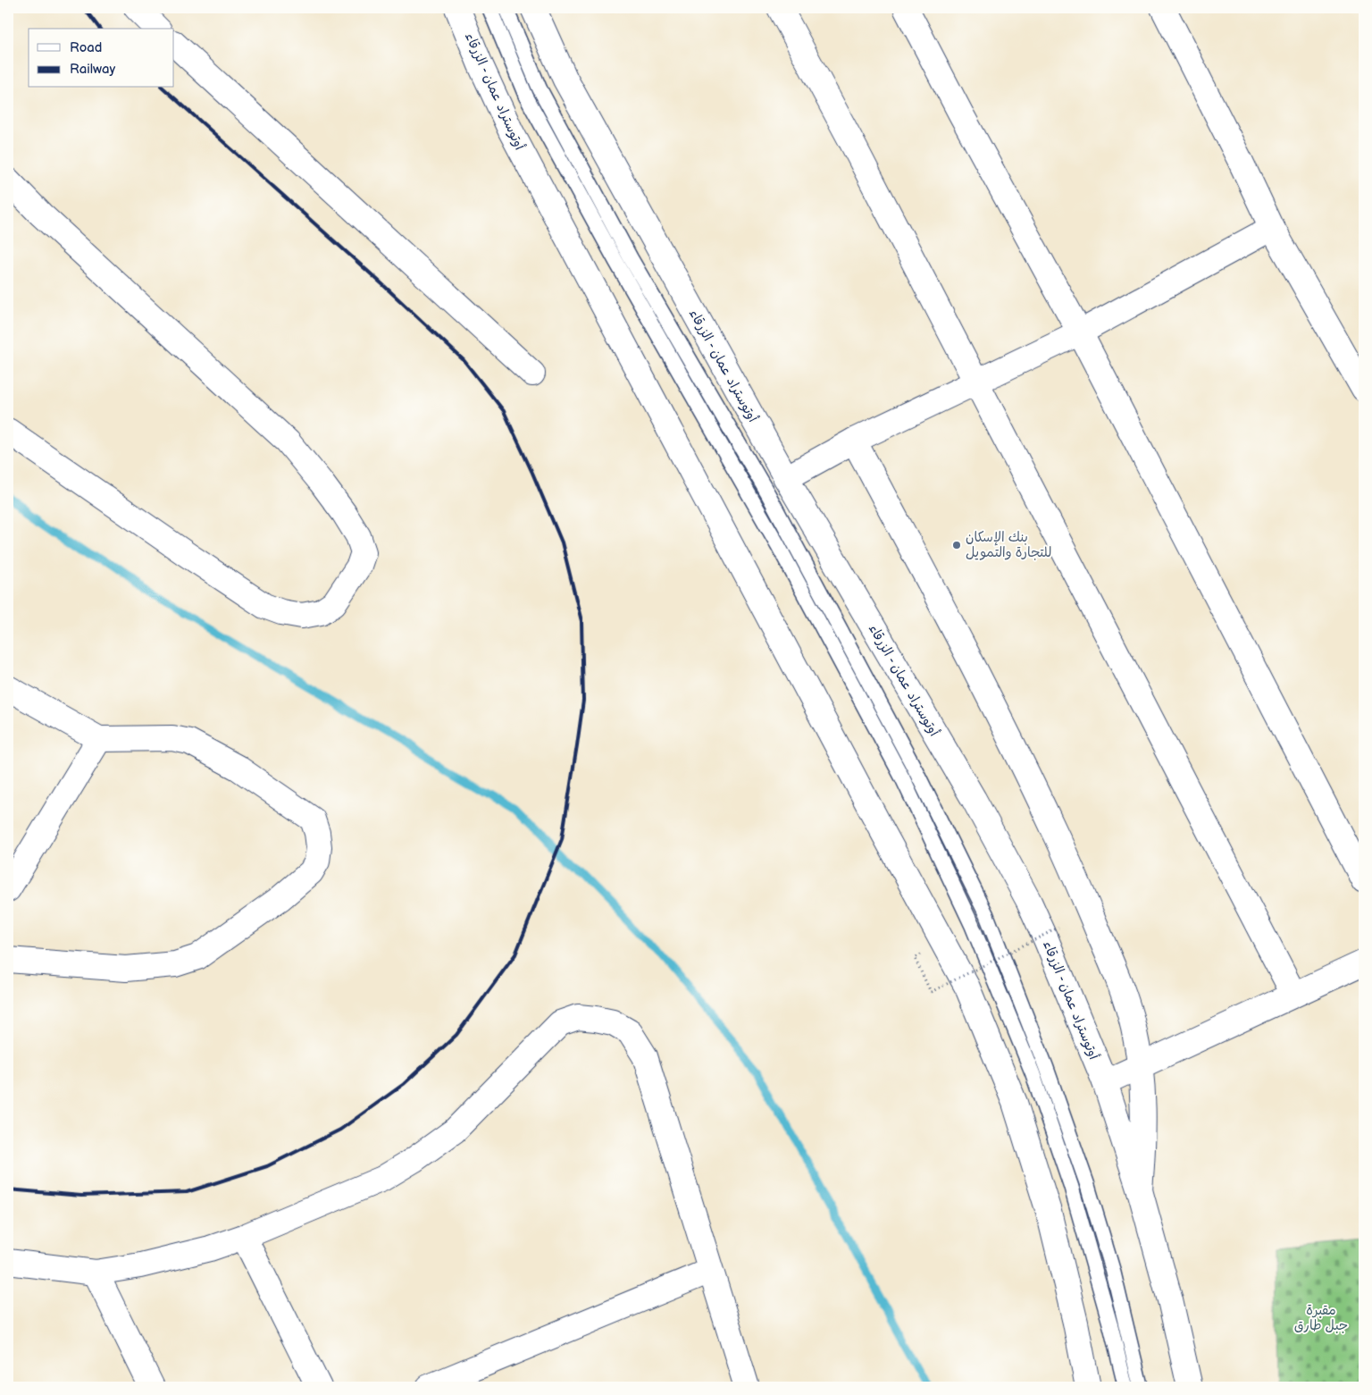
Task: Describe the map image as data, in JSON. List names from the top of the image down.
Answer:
{
  "streets": {
    "main road": ["أوتوستراد عمان - الزرقاء"]
  },
  "parks": ["مقبرة جبل طارق"],
  "places": ["بنك الإسكان للتجارة والتمويل"],
  "legend": ["Road", "Railway"]
}
